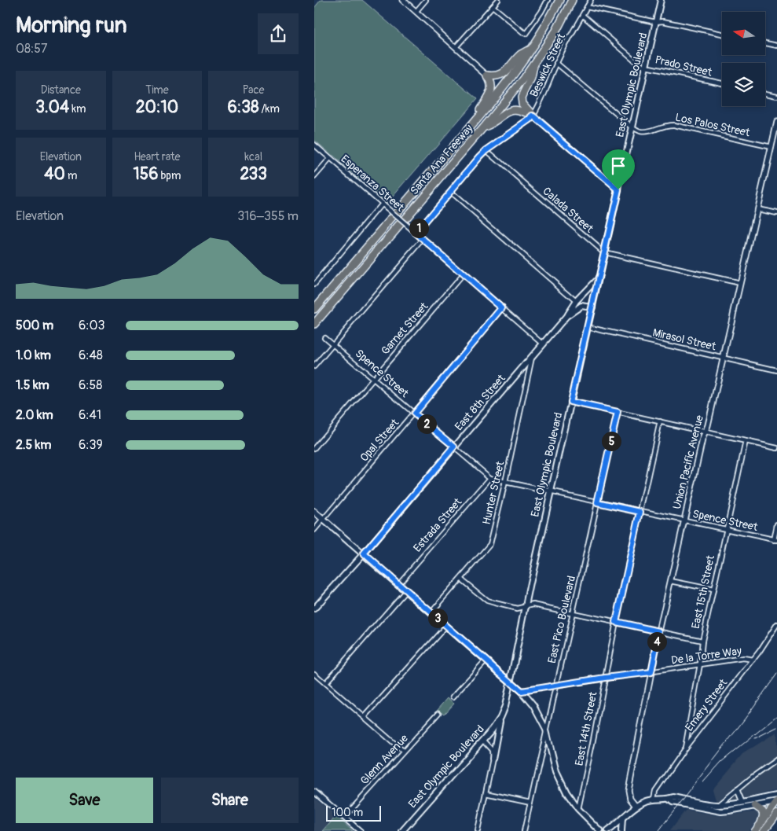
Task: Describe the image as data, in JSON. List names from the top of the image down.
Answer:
{
  "streets": {
    "highway": ["Santa Ana Freeway"],
    "main road": ["East Olympic Boulevard", "East 8th Street"],
    "street": [
      "Beswick Street",
      "Prado Street",
      "Los Palos Street",
      "Esperanza Street",
      "Calada Street",
      "Garnet Street",
      "Mirasol Street",
      "Spence Street",
      "Opal Street",
      "Union Pacific Avenue",
      "Hunter Street",
      "Estrada Street",
      "East 15th Street",
      "East Pico Boulevard",
      "De la Torre Way",
      "Emery Street",
      "East 14th Street",
      "Glenn Avenue"
    ]
  },
  "crossings": [
    ["Beswick Street", "Prado Street"],
    ["Beswick Street", "Los Palos Street"],
    ["Beswick Street", "Esperanza Street"],
    ["Beswick Street", "Calada Street"],
    ["Prado Street", "East Olympic Boulevard"],
    ["East Olympic Boulevard", "Los Palos Street"],
    ["East Olympic Boulevard", "Calada Street"],
    ["East Olympic Boulevard", "Mirasol Street"],
    ["East Olympic Boulevard", "Spence Street"],
    ["East Olympic Boulevard", "East 8th Street"],
    ["Los Palos Street", "Union Pacific Avenue"],
    ["Esperanza Street", "Garnet Street"],
    ["Esperanza Street", "East 8th Street"],
    ["Esperanza Street", "Opal Street"],
    ["Calada Street", "Union Pacific Avenue"],
    ["Garnet Street", "Spence Street"],
    ["Mirasol Street", "Union Pacific Avenue"],
    ["Spence Street", "East 8th Street"],
    ["Spence Street", "Opal Street"],
    ["Spence Street", "Union Pacific Avenue"],
    ["Spence Street", "Hunter Street"],
    ["Spence Street", "Estrada Street"],
    ["Spence Street", "East 15th Street"],
    ["Spence Street", "East Pico Boulevard"],
    ["Spence Street", "East 14th Street"],
    ["East 8th Street", "Hunter Street"],
    ["Union Pacific Avenue", "De la Torre Way"],
    ["East 15th Street", "De la Torre Way"],
    ["East 15th Street", "Emery Street"],
    ["East Pico Boulevard", "De la Torre Way"],
    ["De la Torre Way", "Emery Street"],
    ["De la Torre Way", "East 14th Street"]
  ],
  "scale_bar": "100 m",
  "north": "left",
  "page": {
    "heading": ["Morning run", "08:57"],
    "stats": [
      ["Distance", "3.04 km"],
      ["Time", "20:10"],
      ["Pace", "6:38 /km"],
      ["Elevation", "40 m"],
      ["Heart rate", "156 bpm"],
      ["kcal", "233"]
    ],
    "chart": ["Elevation", "316–355 m"],
    "pins": [
      "1",
      "2",
      "5",
      "3",
      "4"
    ],
    "list": [
      {
        "name": "500 m",
        "note": "6:03"
      },
      {
        "name": "1.0 km",
        "note": "6:48"
      },
      {
        "name": "1.5 km",
        "note": "6:58"
      },
      {
        "name": "2.0 km",
        "note": "6:41"
      },
      {
        "name": "2.5 km",
        "note": "6:39"
      }
    ],
    "buttons": ["Save", "Share"],
    "scale": "100 m"
  }
}
